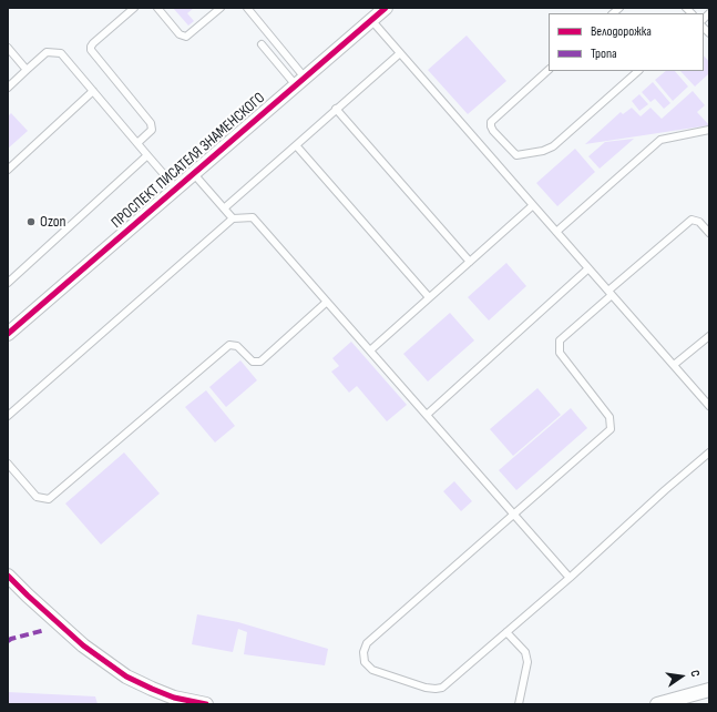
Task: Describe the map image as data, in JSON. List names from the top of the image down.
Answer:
{
  "streets": {
    "street": ["ПРОСПЕКТ ПИСАТЕЛЯ ЗНАМЕНСКОГО"]
  },
  "places": ["Ozon"],
  "legend": ["Велодорожка", "Тропа"],
  "north": "right"
}
